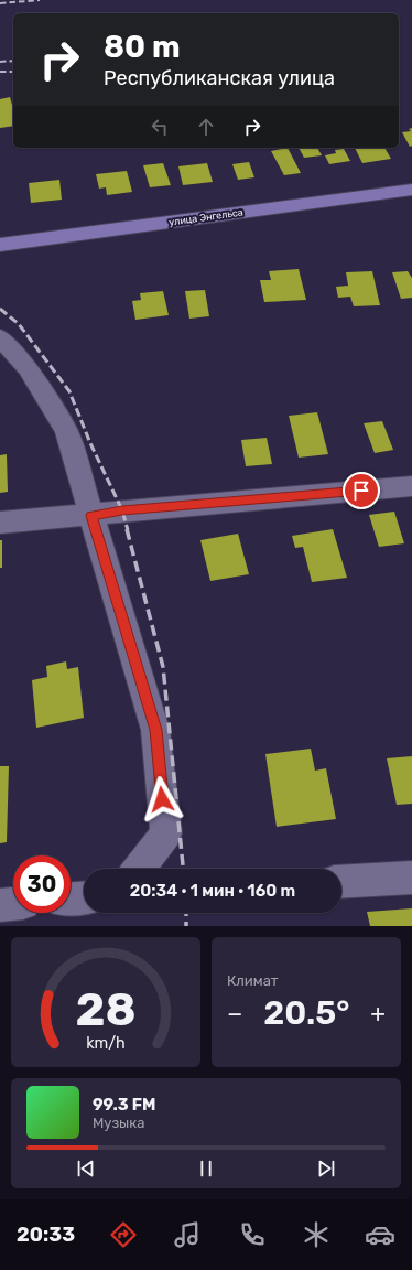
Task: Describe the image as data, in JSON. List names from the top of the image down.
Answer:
{
  "streets": {
    "street": ["улица Энгельса"]
  },
  "page": {
    "turn": ["80 m", "Республиканская улица"],
    "limit": "30",
    "trip": "20:34 · 1 мин · 160 m",
    "tile": "Климат",
    "heat": ["−", "20.5°", "+"],
    "song": ["99.3 FM", "Музыка"],
    "tabs": "20:33",
    "gauge": ["28", "km/h"]
  }
}
